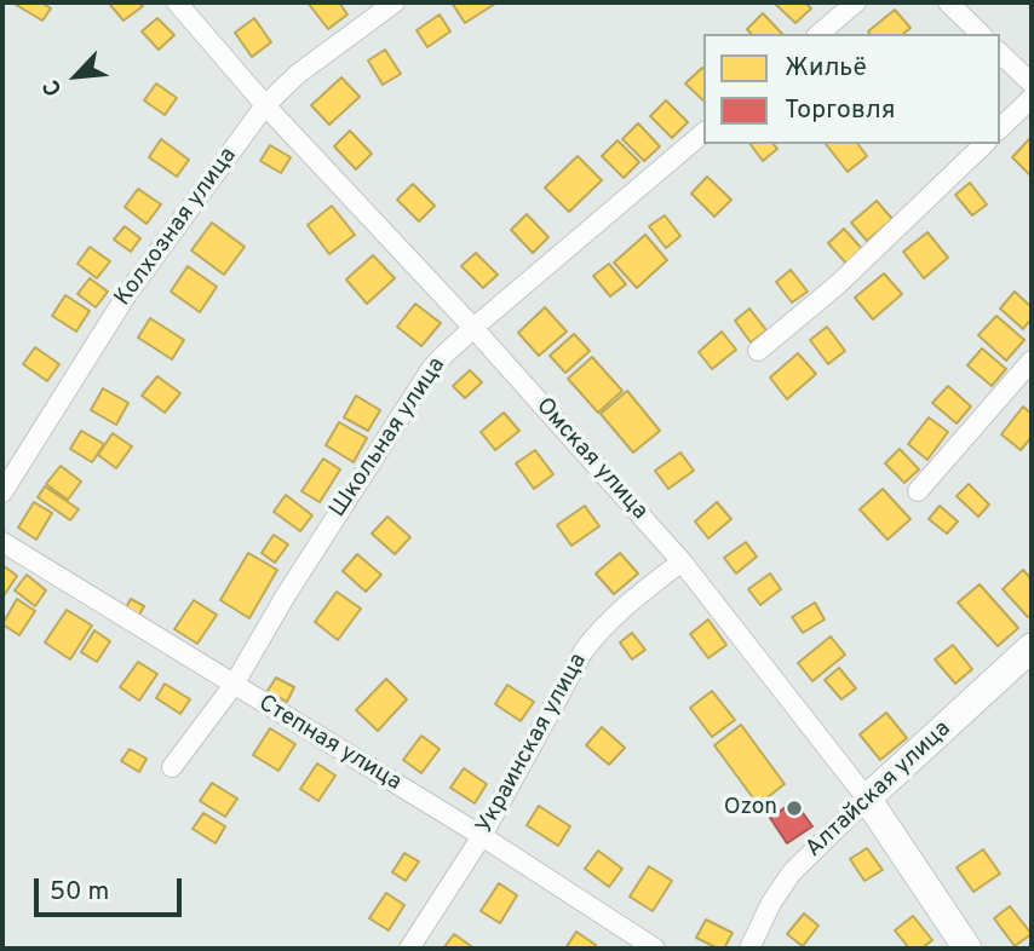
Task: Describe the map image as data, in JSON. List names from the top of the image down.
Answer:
{
  "streets": {
    "street": [
      "Колхозная улица",
      "Школьная улица",
      "Омская улица",
      "Степная улица",
      "Украинская улица",
      "Алтайская улица"
    ]
  },
  "crossings": [
    ["Колхозная улица", "Омская улица"],
    ["Школьная улица", "Омская улица"],
    ["Школьная улица", "Степная улица"],
    ["Омская улица", "Украинская улица"],
    ["Омская улица", "Алтайская улица"],
    ["Степная улица", "Украинская улица"]
  ],
  "places": ["Ozon"],
  "legend": ["Жильё", "Торговля"],
  "scale_bar": "50 m",
  "north": "bottom left"
}
